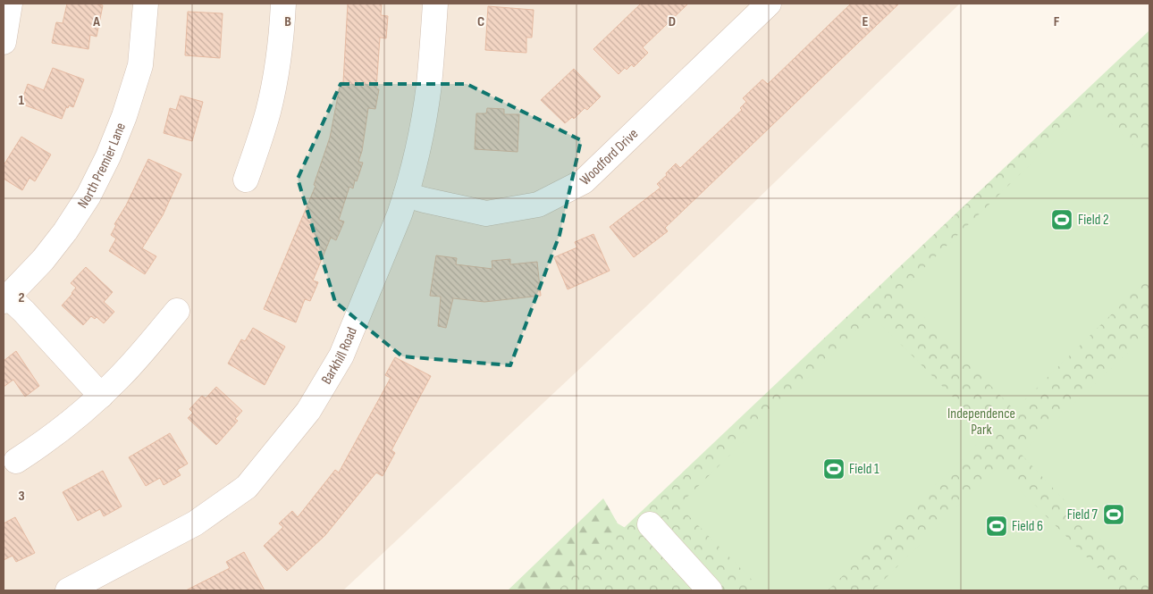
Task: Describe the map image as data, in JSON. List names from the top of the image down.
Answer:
{
  "streets": {
    "street": ["Woodford Drive", "North Premier Lane", "Barkhill Road"]
  },
  "crossings": [
    ["Woodford Drive", "Barkhill Road"]
  ],
  "parks": ["Independence Park"],
  "places": {
    "sports": [
      "Field 2",
      "Field 1",
      "Field 7",
      "Field 6"
    ]
  },
  "grid": {
    "columns": [
      "A",
      "B",
      "C",
      "D",
      "E",
      "F"
    ],
    "rows": ["1", "2", "3"]
  }
}
